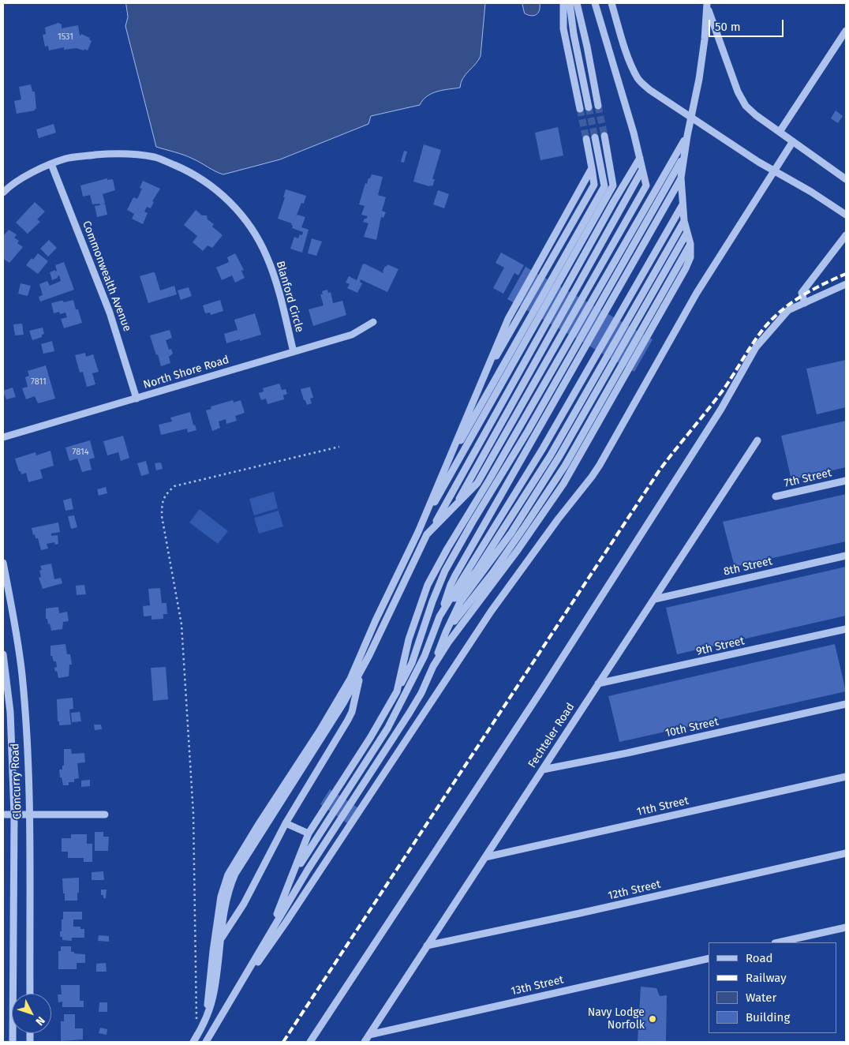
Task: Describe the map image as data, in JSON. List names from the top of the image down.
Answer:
{
  "streets": {
    "street": [
      "Commonwealth Avenue",
      "Blanford Circle",
      "North Shore Road",
      "7th Street",
      "8th Street",
      "9th Street",
      "10th Street",
      "Fechteler Road",
      "Cloncurry Road",
      "11th Street",
      "12th Street",
      "13th Street"
    ]
  },
  "crossings": [
    ["Commonwealth Avenue", "Blanford Circle"],
    ["Commonwealth Avenue", "North Shore Road"],
    ["Blanford Circle", "North Shore Road"],
    ["8th Street", "Fechteler Road"],
    ["9th Street", "Fechteler Road"],
    ["10th Street", "Fechteler Road"],
    ["Fechteler Road", "11th Street"],
    ["Fechteler Road", "12th Street"],
    ["Fechteler Road", "13th Street"]
  ],
  "places": ["Navy Lodge Norfolk"],
  "house_numbers": ["1531", "7811", "7814"],
  "legend": [
    "Road",
    "Railway",
    "Water",
    "Building"
  ],
  "scale_bar": "50 m",
  "north": "bottom right"
}
